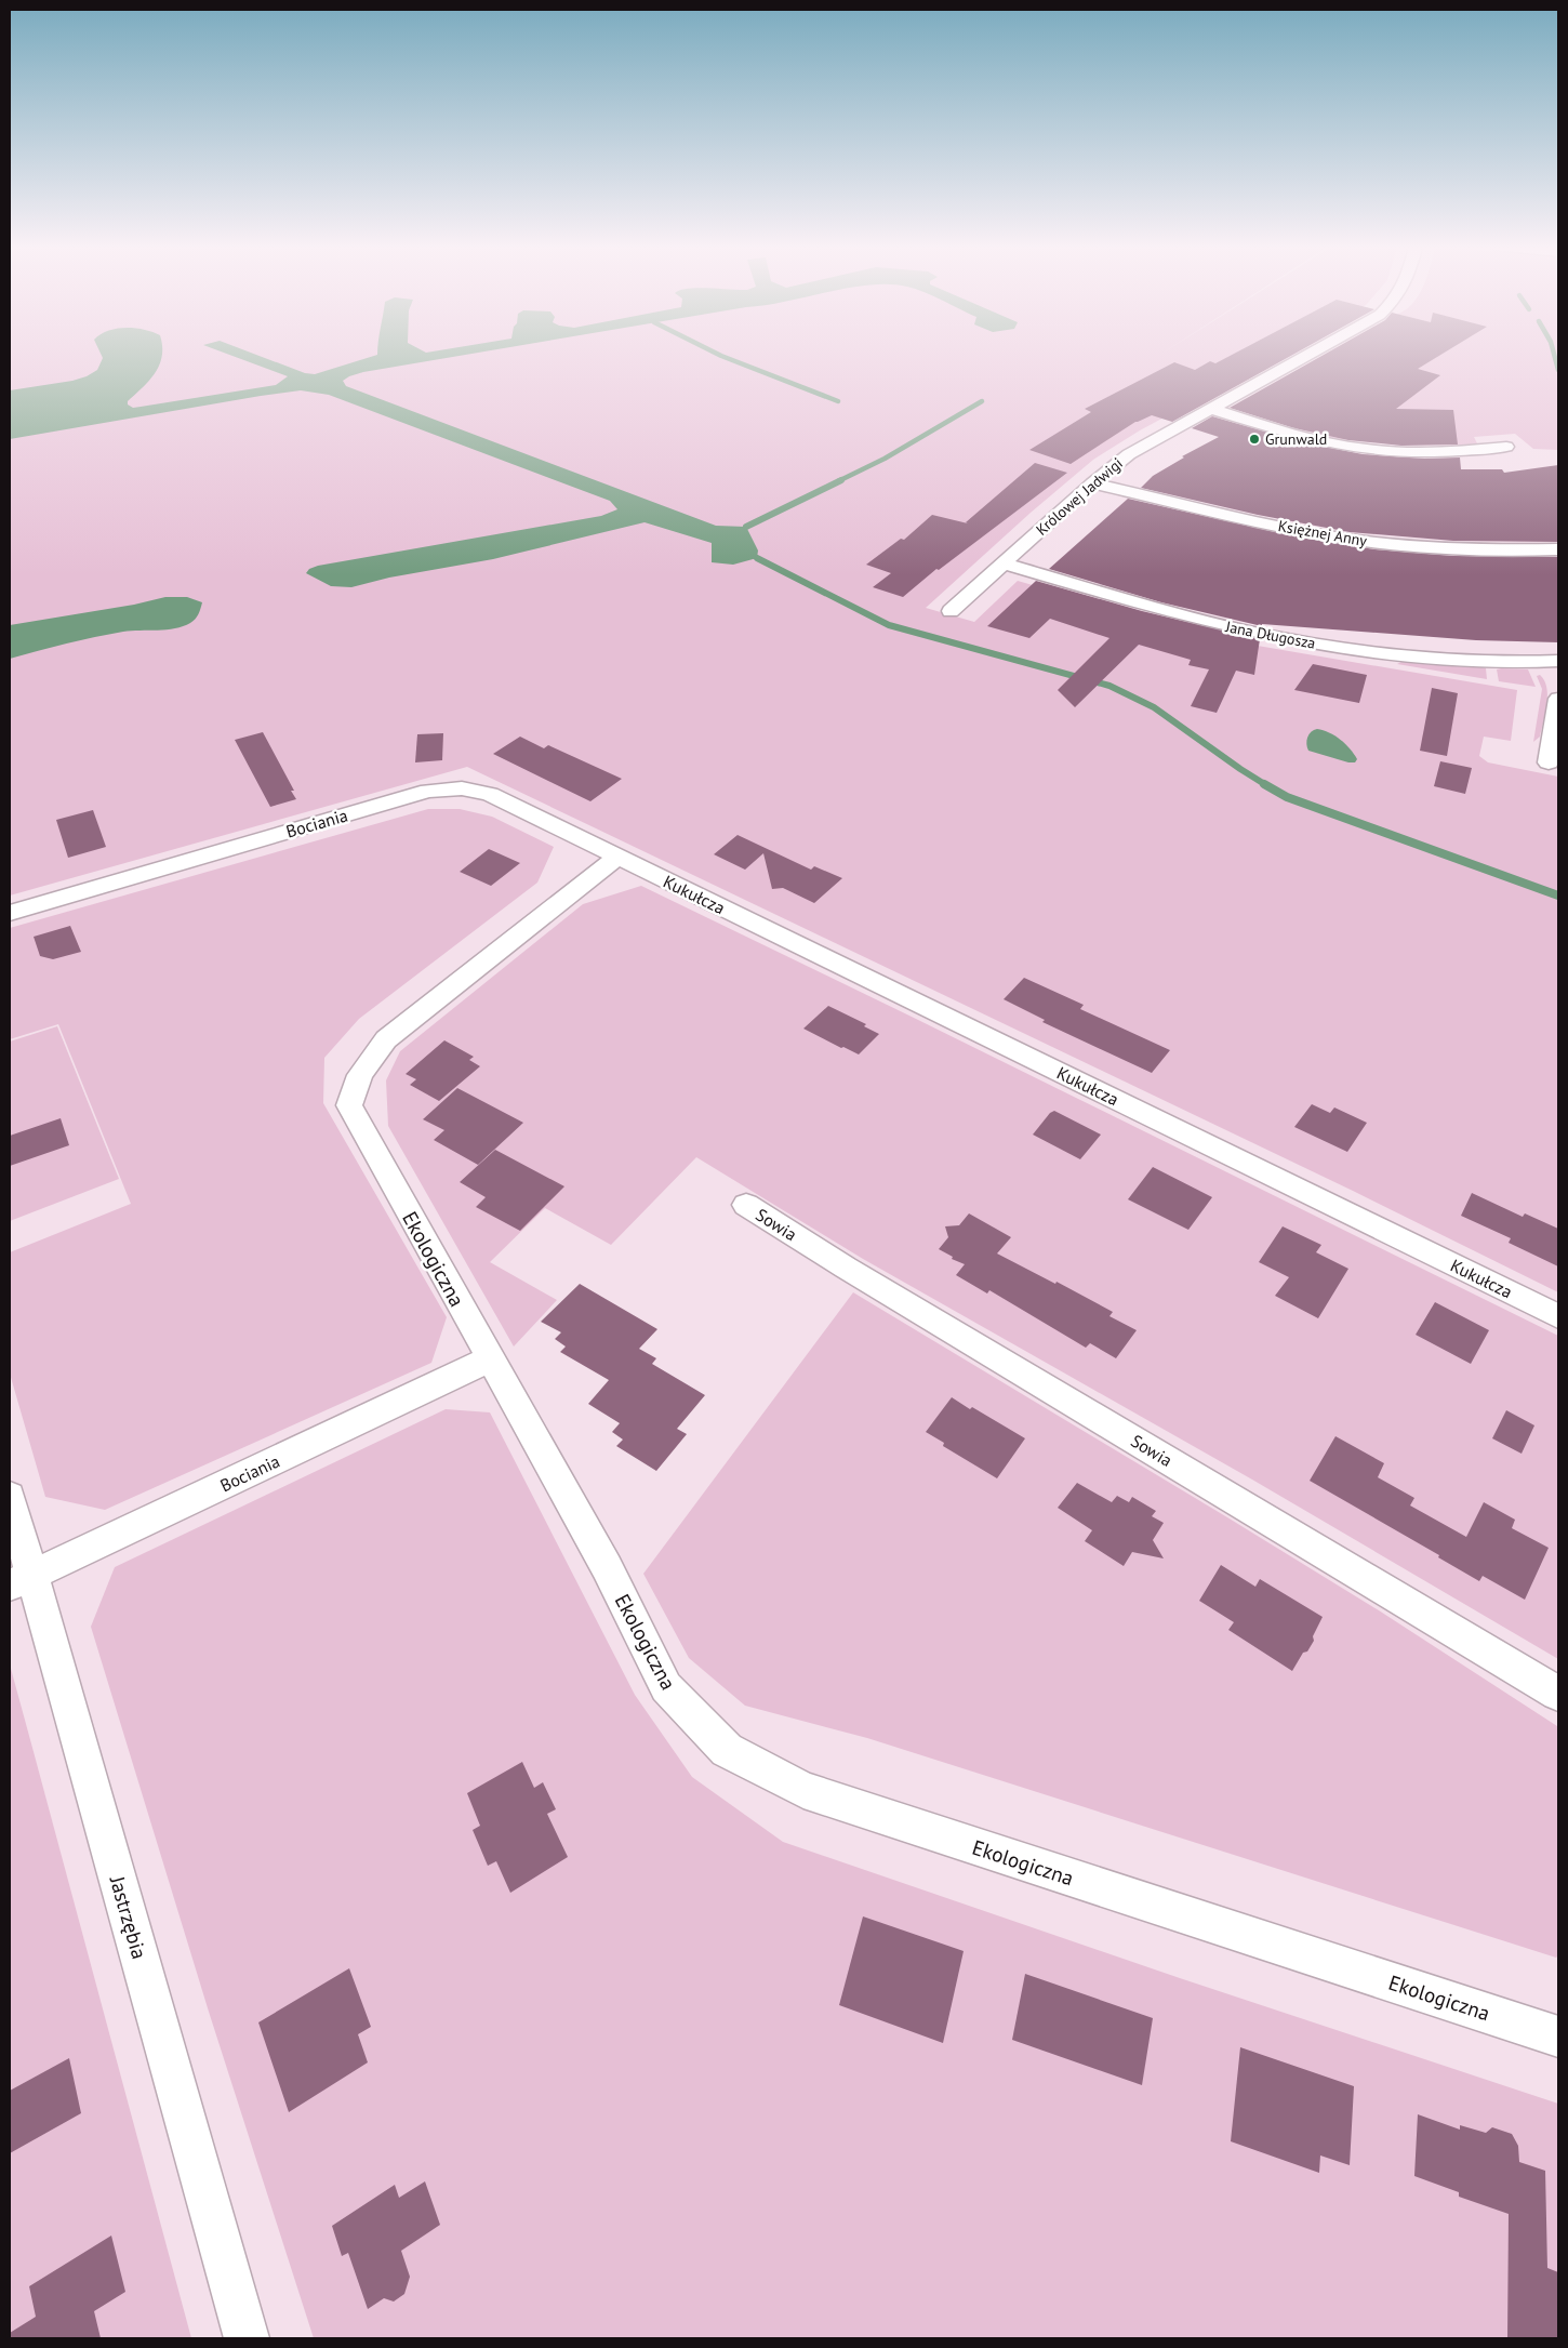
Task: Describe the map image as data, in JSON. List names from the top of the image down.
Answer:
{
  "streets": {
    "street": [
      "Królowej Jadwigi",
      "Księżnej Anny",
      "Jana Długosza",
      "Bociania",
      "Kukułcza",
      "Sowia",
      "Ekologiczna",
      "Jastrzębia"
    ]
  },
  "crossings": [
    ["Królowej Jadwigi", "Księżnej Anny"],
    ["Królowej Jadwigi", "Jana Długosza"],
    ["Bociania", "Kukułcza"],
    ["Bociania", "Ekologiczna"],
    ["Bociania", "Jastrzębia"],
    ["Kukułcza", "Ekologiczna"]
  ],
  "places": ["Grunwald"]
}
